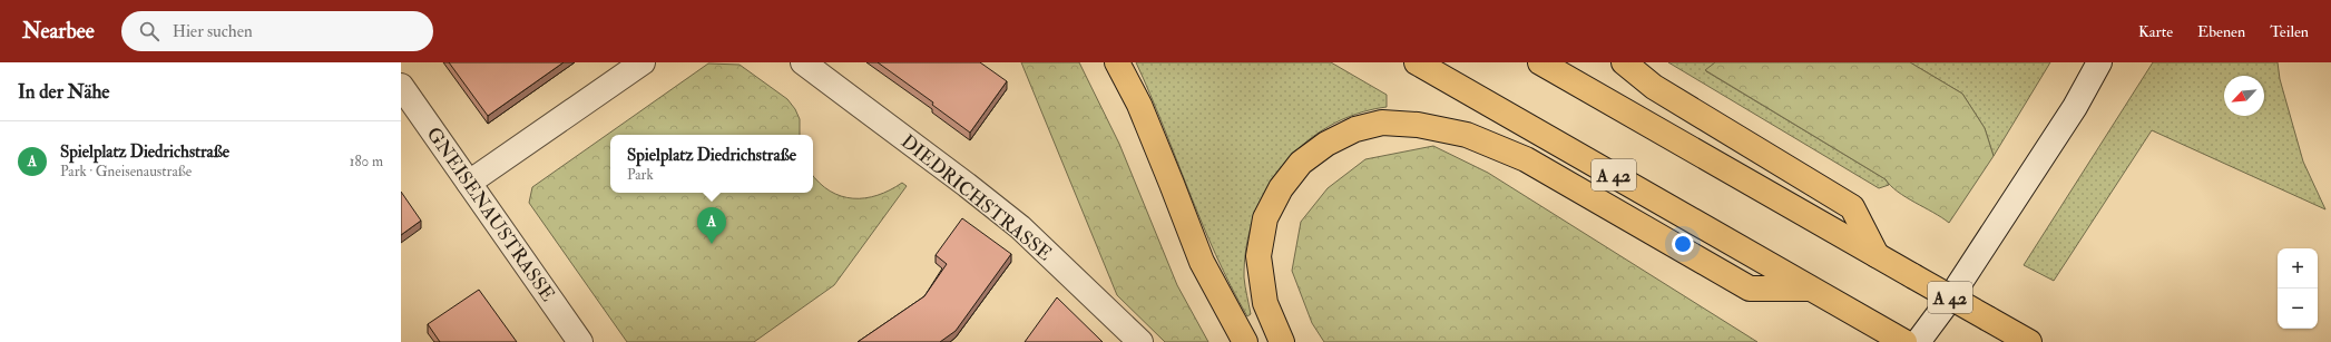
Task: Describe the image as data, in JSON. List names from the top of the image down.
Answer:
{
  "streets": {
    "highway": ["A 42"],
    "street": ["DIEDRICHSTRASSE", "GNEISENAUSTRASSE"]
  },
  "north": "bottom left",
  "page": {
    "header": "Nearbee",
    "search": "Hier suchen",
    "nav": ["Karte", "Ebenen", "Teilen"],
    "heading": "In der Nähe",
    "list": [
      {
        "mark": "A",
        "name": "Spielplatz Diedrichstraße",
        "note": "Park · Gneisenaustraße",
        "value": "180 m"
      }
    ],
    "popup": ["Spielplatz Diedrichstraße", "Park"],
    "pins": "A",
    "map_buttons": ["+", "−"]
  }
}
